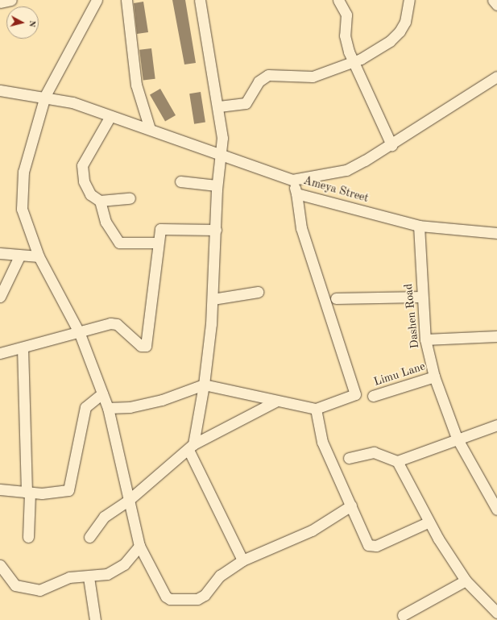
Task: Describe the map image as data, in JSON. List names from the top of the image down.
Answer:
{
  "streets": {
    "street": ["Ameya Street", "Dashen Road", "Limu Lane"]
  },
  "crossings": [
    ["Ameya Street", "Dashen Road"],
    ["Dashen Road", "Limu Lane"]
  ],
  "north": "right"
}
